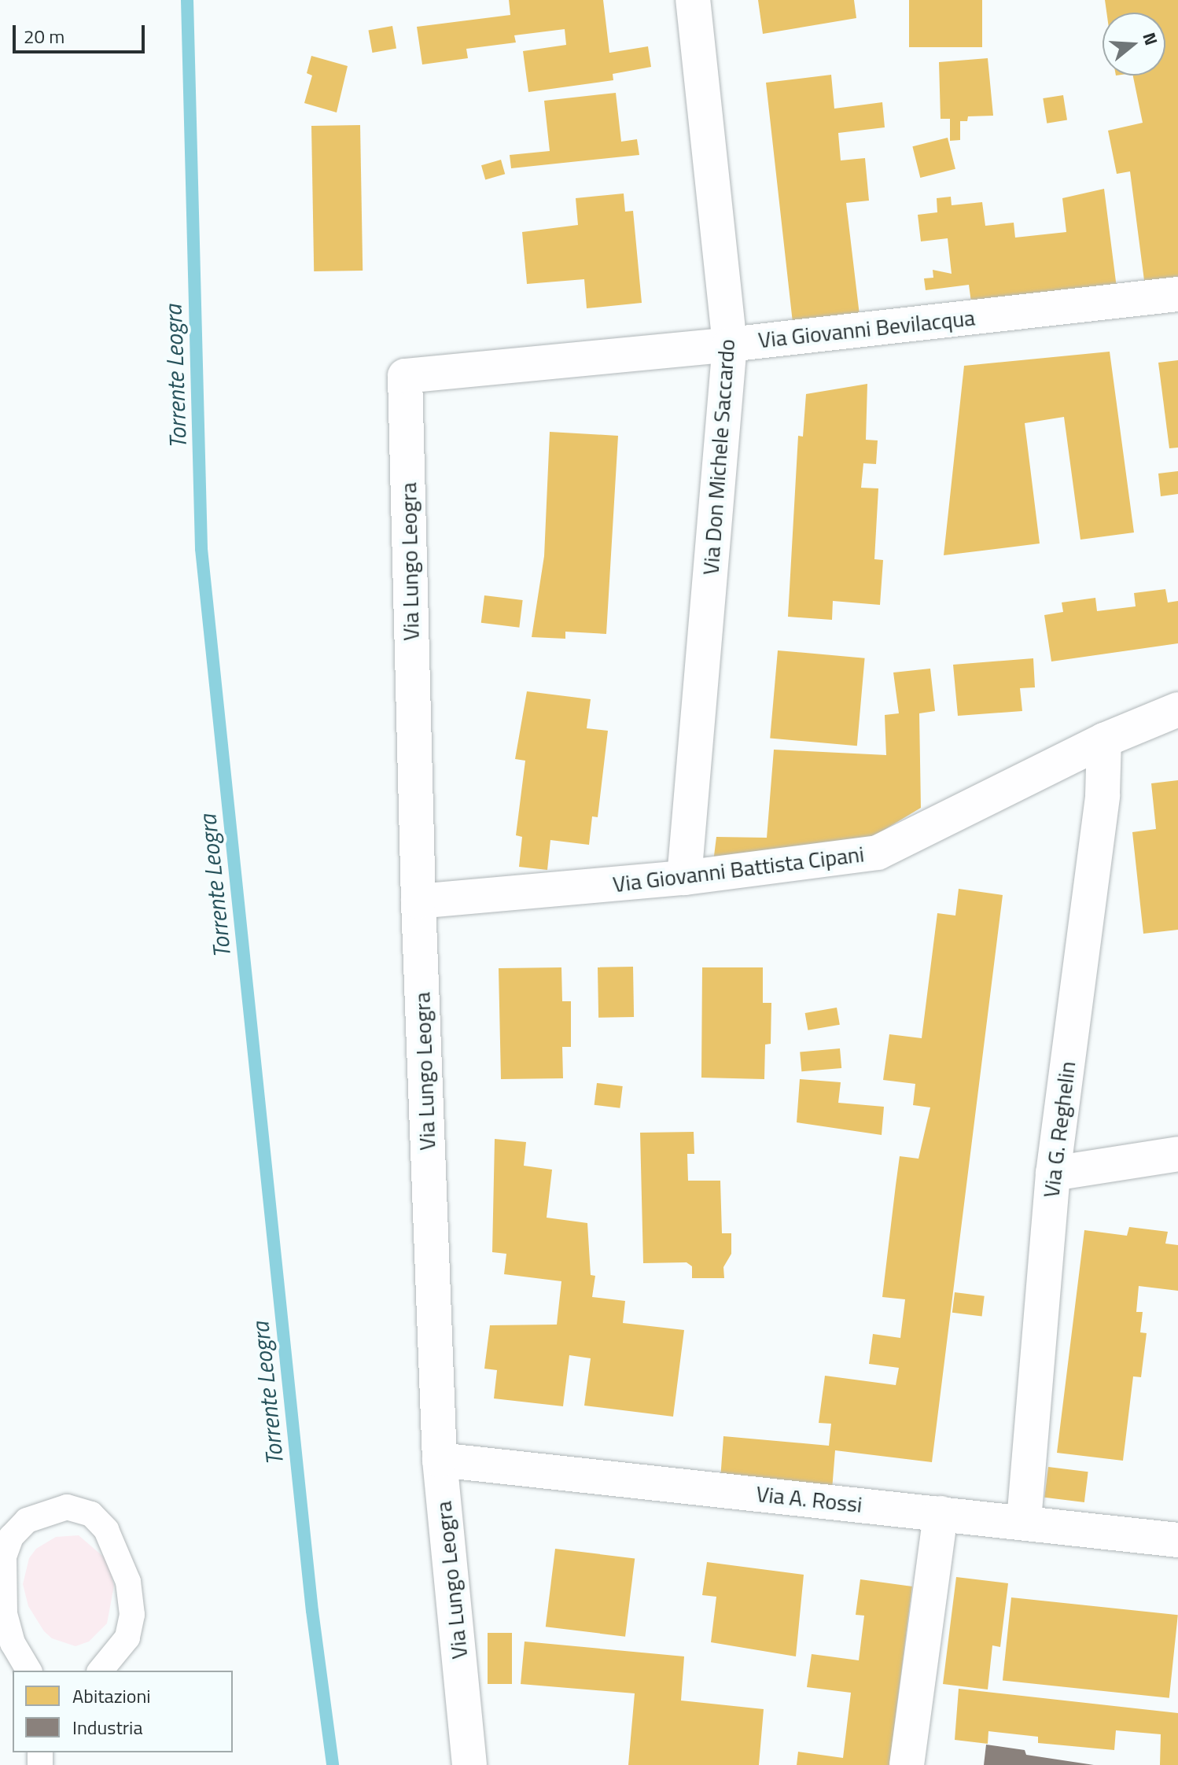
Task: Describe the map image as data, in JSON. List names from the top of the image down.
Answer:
{
  "streets": {
    "street": [
      "Via Giovanni Bevilacqua",
      "Via Don Michele Saccardo",
      "Via Lungo Leogra",
      "Via Giovanni Battista Cipani",
      "Via G. Reghelin",
      "Via A. Rossi"
    ]
  },
  "crossings": [
    ["Via Giovanni Bevilacqua", "Via Don Michele Saccardo"],
    ["Via Giovanni Bevilacqua", "Via Lungo Leogra"],
    ["Via Don Michele Saccardo", "Via Giovanni Battista Cipani"],
    ["Via Lungo Leogra", "Via Giovanni Battista Cipani"],
    ["Via Lungo Leogra", "Via A. Rossi"],
    ["Via Giovanni Battista Cipani", "Via G. Reghelin"],
    ["Via G. Reghelin", "Via A. Rossi"]
  ],
  "water": ["Torrente Leogra"],
  "legend": ["Abitazioni", "Industria"],
  "scale_bar": "20 m",
  "north": "right"
}
